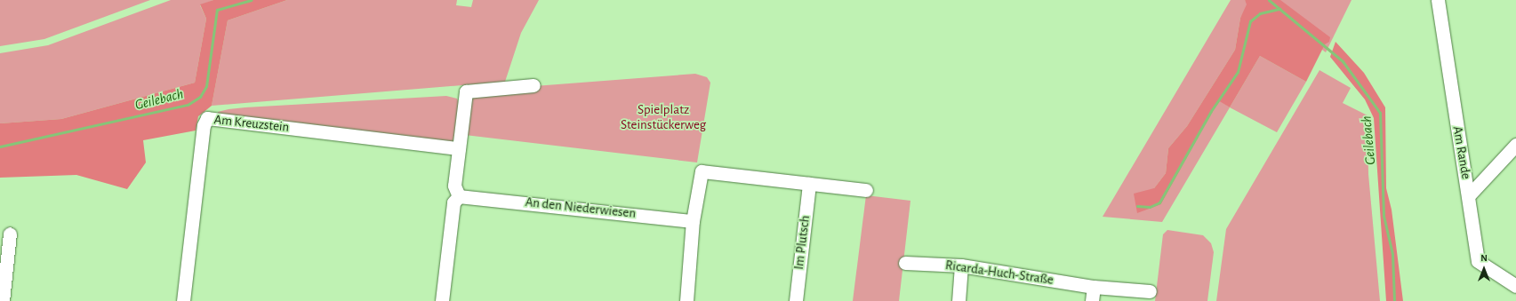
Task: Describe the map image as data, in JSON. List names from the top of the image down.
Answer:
{
  "streets": {
    "street": [
      "Am Kreuzstein",
      "Am Rande",
      "An den Niederwiesen",
      "Im Plutsch",
      "Ricarda-Huch-Straße"
    ]
  },
  "water": ["Geilebach"],
  "parks": ["Spielplatz Steinstückerweg"],
  "north": "top"
}
